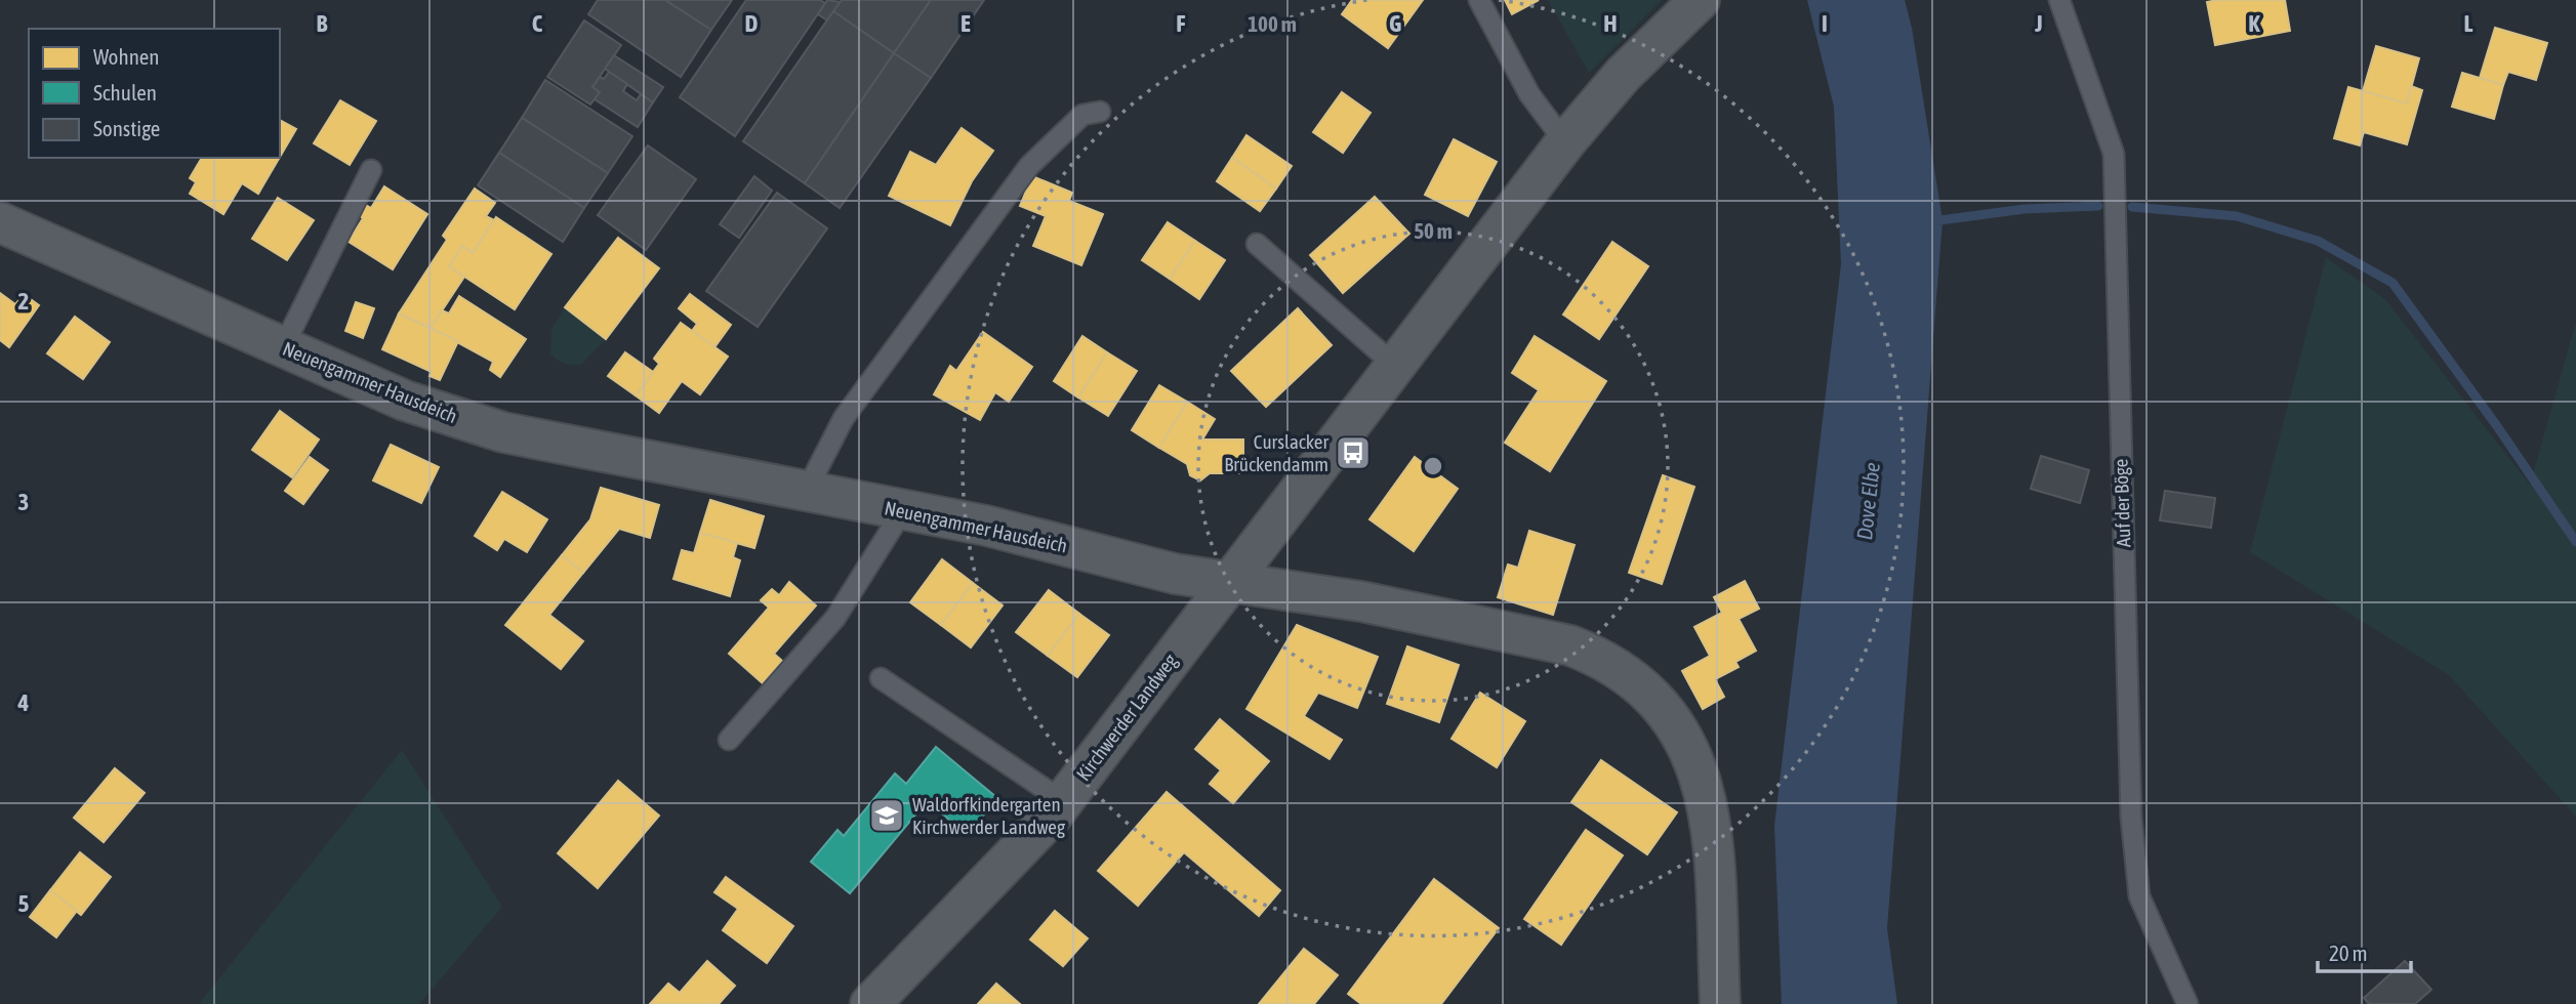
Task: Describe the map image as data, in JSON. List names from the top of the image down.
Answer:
{
  "streets": {
    "street": ["Neuengammer Hausdeich", "Kirchwerder Landweg"],
    "lane": ["Auf der Böge"]
  },
  "crossings": [
    ["Neuengammer Hausdeich", "Kirchwerder Landweg"]
  ],
  "water": ["Dove Elbe"],
  "places": {
    "bus stop": ["Curslacker Brückendamm"],
    "school or university": ["Waldorfkindergarten Kirchwerder Landweg"]
  },
  "legend": ["Wohnen", "Schulen", "Sonstige"],
  "scale_bar": "20 m",
  "grid": {
    "columns": [
      "B",
      "C",
      "D",
      "E",
      "F",
      "G",
      "H",
      "I",
      "J",
      "K",
      "L"
    ],
    "rows": [
      "2",
      "3",
      "4",
      "5"
    ]
  },
  "rings": ["100 m", "50 m"]
}
